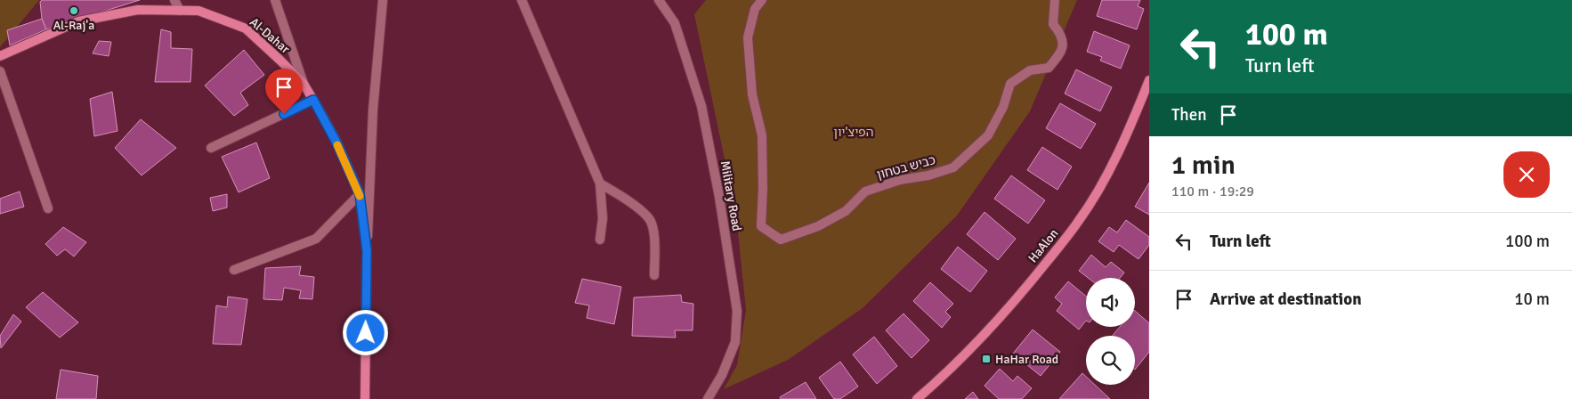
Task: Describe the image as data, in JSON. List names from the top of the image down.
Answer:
{
  "streets": {
    "street": [
      "Al-Dahar",
      "כביש בטחון",
      "Military Road",
      "HaAlon"
    ]
  },
  "parks": ["הפיצ'יון"],
  "places": {
    "other": ["Al-Raj'a"],
    "transit": ["HaHar Road"]
  },
  "page": {
    "turn": ["100 m", "Turn left"],
    "then": "Then",
    "heading": ["1 min", "110 m · 19:29"],
    "list": [
      {
        "name": "Turn left",
        "value": "100 m"
      },
      {
        "name": "Arrive at destination",
        "value": "10 m"
      }
    ]
  }
}
